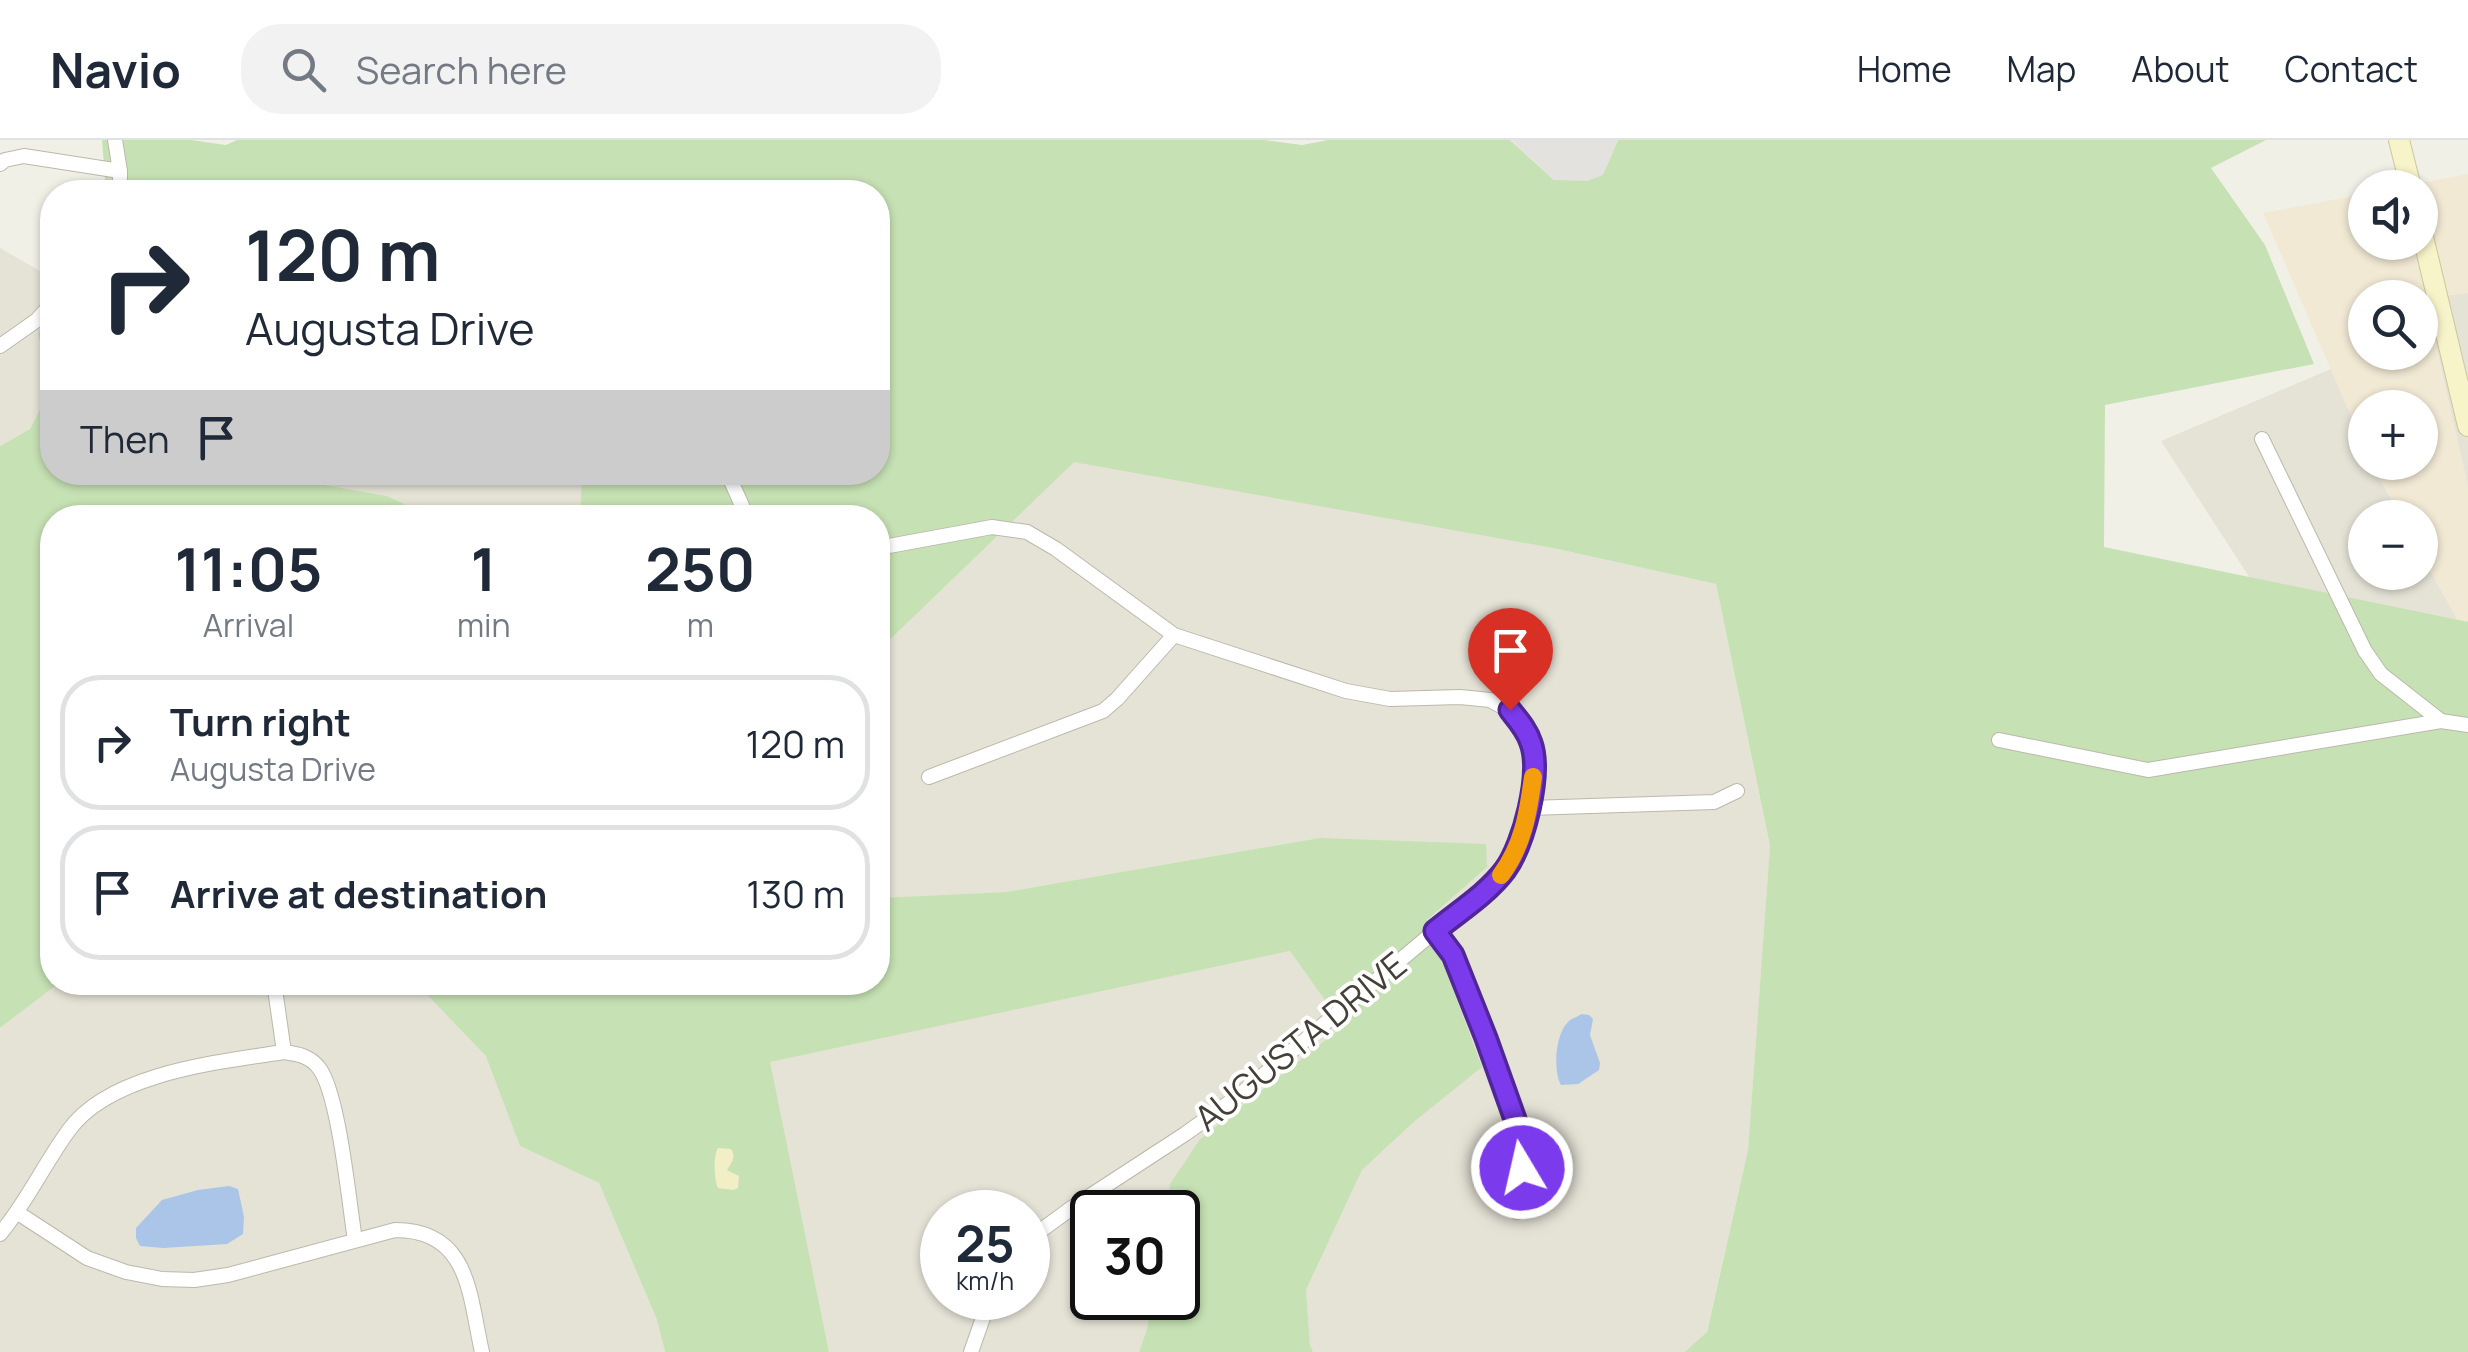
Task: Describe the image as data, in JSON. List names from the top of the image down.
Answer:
{
  "streets": {
    "street": ["AUGUSTA DRIVE"]
  },
  "page": {
    "header": "Navio",
    "search": "Search here",
    "nav": [
      "Home",
      "Map",
      "About",
      "Contact"
    ],
    "map_buttons": ["+", "−"],
    "turn": ["120 m", "Augusta Drive"],
    "then": "Then",
    "eta": [
      "11:05",
      "Arrival",
      "1",
      "min",
      "250",
      "m"
    ],
    "list": [
      {
        "name": "Turn right",
        "note": "Augusta Drive",
        "value": "120 m"
      },
      {
        "name": "Arrive at destination",
        "value": "130 m"
      }
    ],
    "speed": "25 km/h",
    "limit": "30"
  }
}
